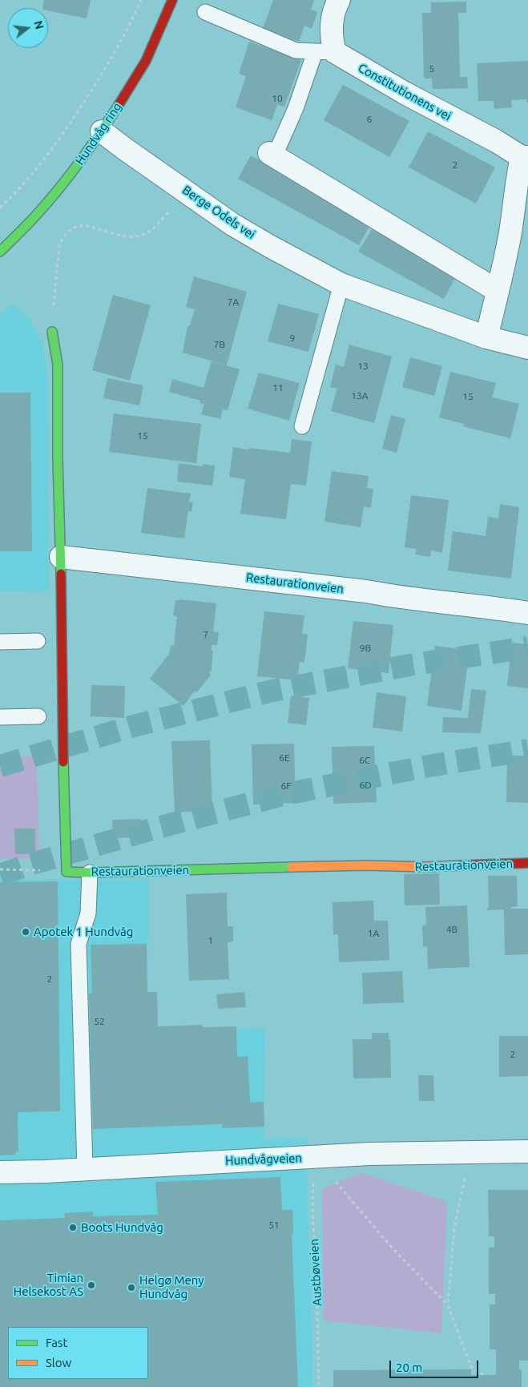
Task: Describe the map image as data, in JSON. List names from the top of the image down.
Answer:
{
  "streets": {
    "street": [
      "Constitutionens vei",
      "Hundvåg ring",
      "Berge Odels vei",
      "Restaurationveien",
      "Hundvågveien"
    ],
    "path": ["Austbøveien"]
  },
  "crossings": [
    ["Constitutionens vei", "Berge Odels vei"],
    ["Hundvåg ring", "Berge Odels vei"],
    ["Hundvågveien", "Austbøveien"]
  ],
  "places": [
    "Apotek 1 Hundvåg",
    "Boots Hundvåg",
    "Timian Helsekost AS",
    "Helgø Meny Hundvåg"
  ],
  "house_numbers": [
    "5",
    "10",
    "6",
    "2",
    "7A",
    "9",
    "7B",
    "13",
    "11",
    "13A",
    "15",
    "15",
    "7",
    "9B",
    "6E",
    "6C",
    "6D",
    "6F",
    "4B",
    "1A",
    "1",
    "2",
    "52",
    "2",
    "51"
  ],
  "legend": ["Fast", "Slow"],
  "scale_bar": "20 m",
  "north": "right"
}
